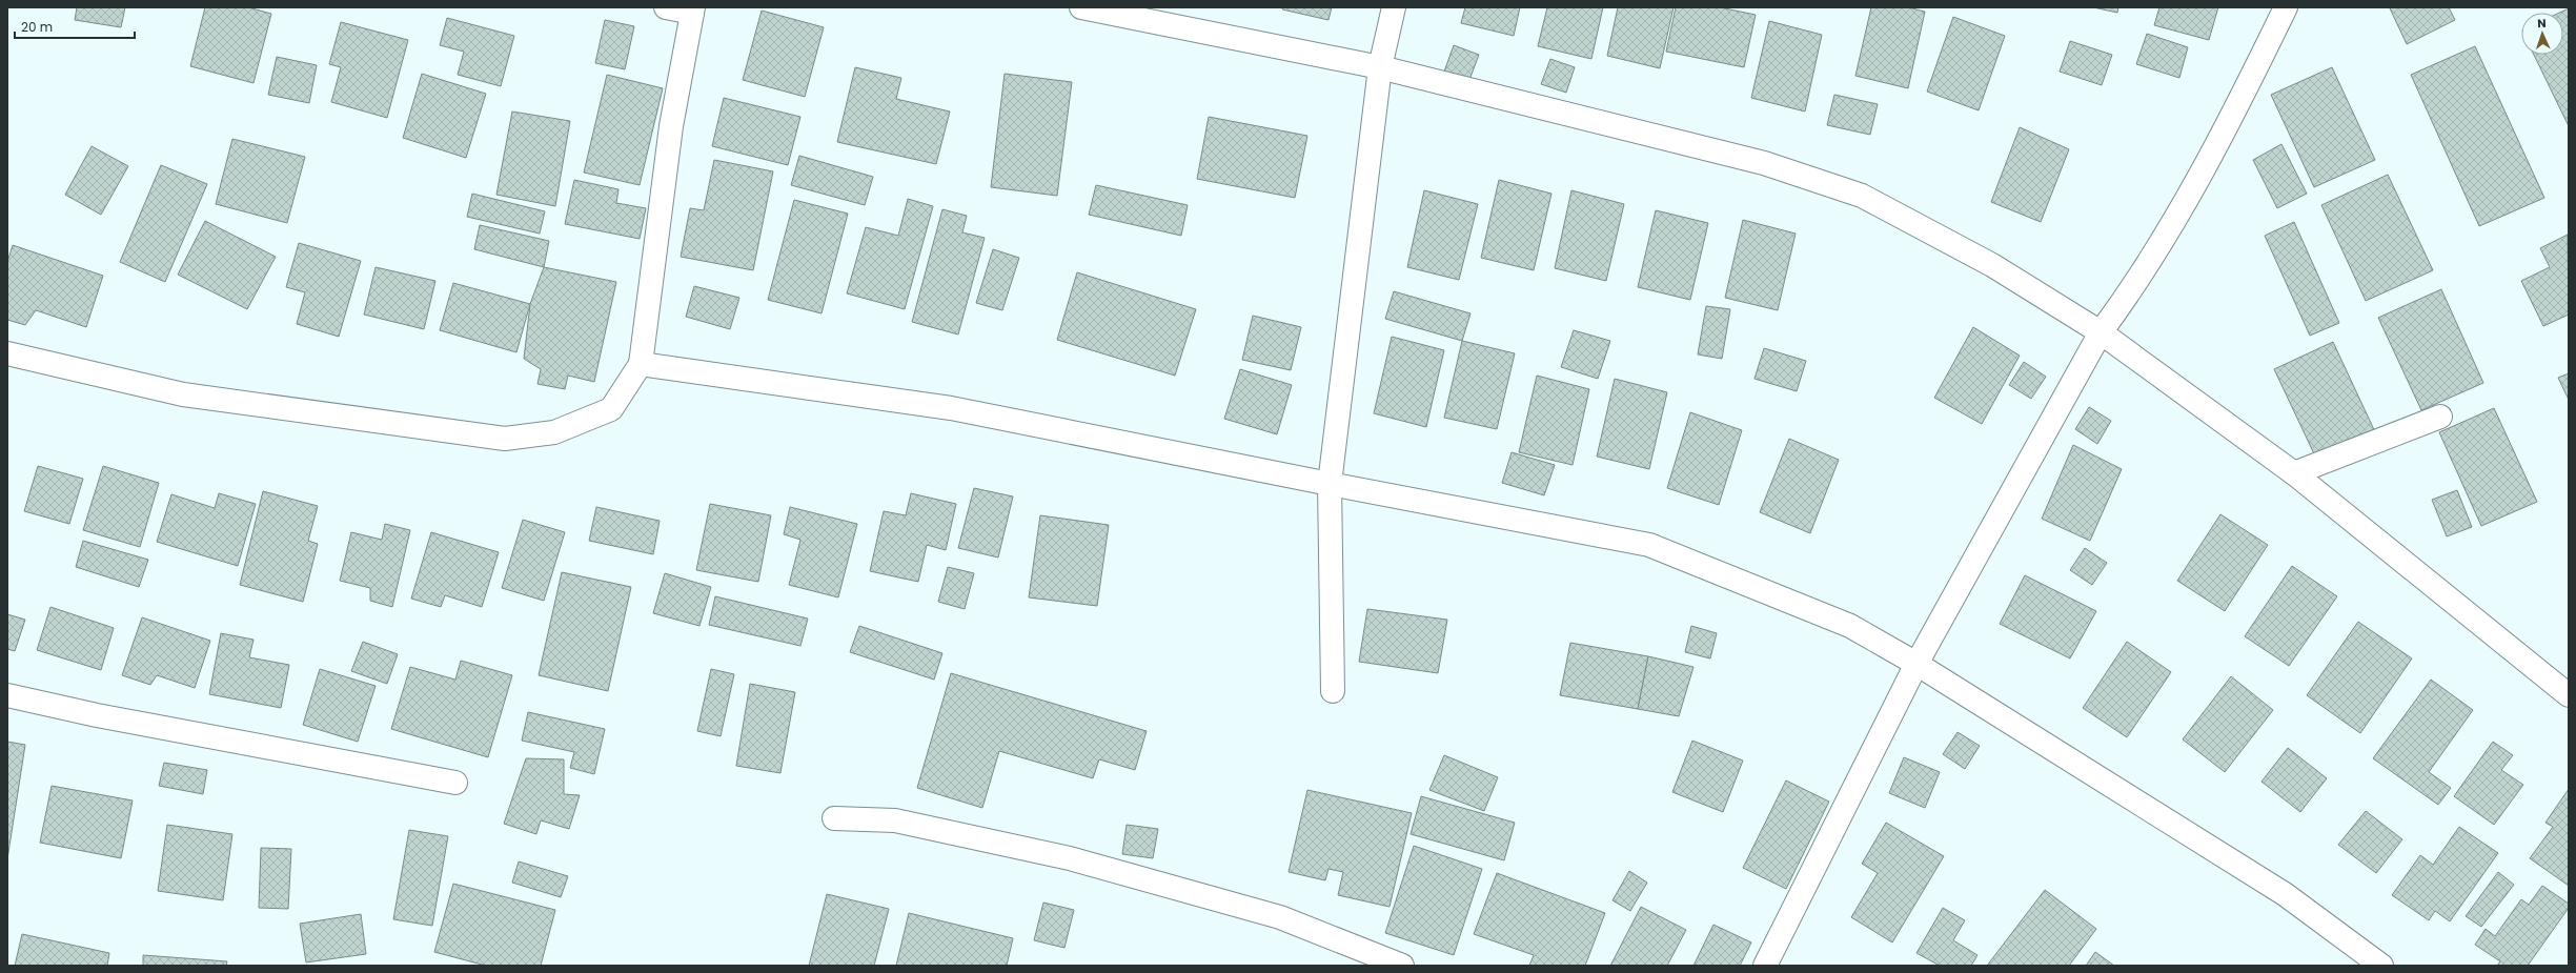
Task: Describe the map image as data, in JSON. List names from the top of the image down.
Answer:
{
  "scale_bar": "20 m",
  "north": "top"
}
